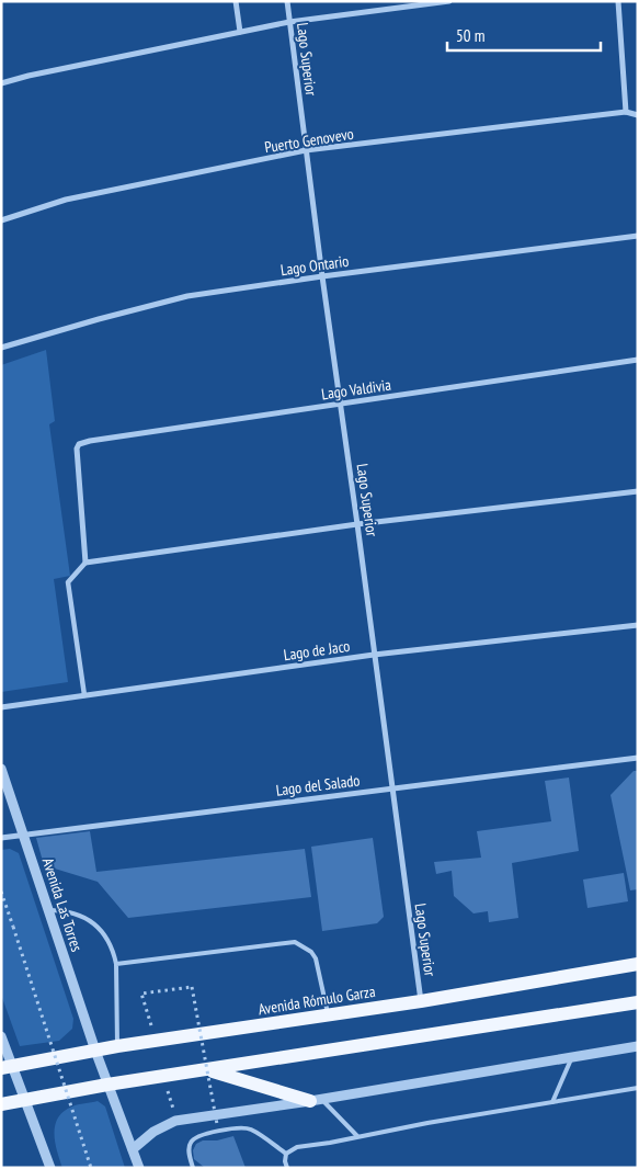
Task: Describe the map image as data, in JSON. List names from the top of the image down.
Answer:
{
  "streets": {
    "main road": ["Avenida Rómulo Garza"],
    "street": [
      "Lago Superior",
      "Puerto Genovevo",
      "Lago Ontario",
      "Lago Valdivia",
      "Lago de Jaco",
      "Lago del Salado",
      "Avenida Las Torres"
    ]
  },
  "crossings": [
    ["Lago Superior", "Puerto Genovevo"],
    ["Lago Superior", "Lago Ontario"],
    ["Lago Superior", "Lago Valdivia"],
    ["Lago Superior", "Lago de Jaco"],
    ["Lago Superior", "Lago del Salado"],
    ["Lago Superior", "Avenida Rómulo Garza"],
    ["Lago del Salado", "Avenida Las Torres"],
    ["Avenida Las Torres", "Avenida Rómulo Garza"]
  ],
  "scale_bar": "50 m"
}
